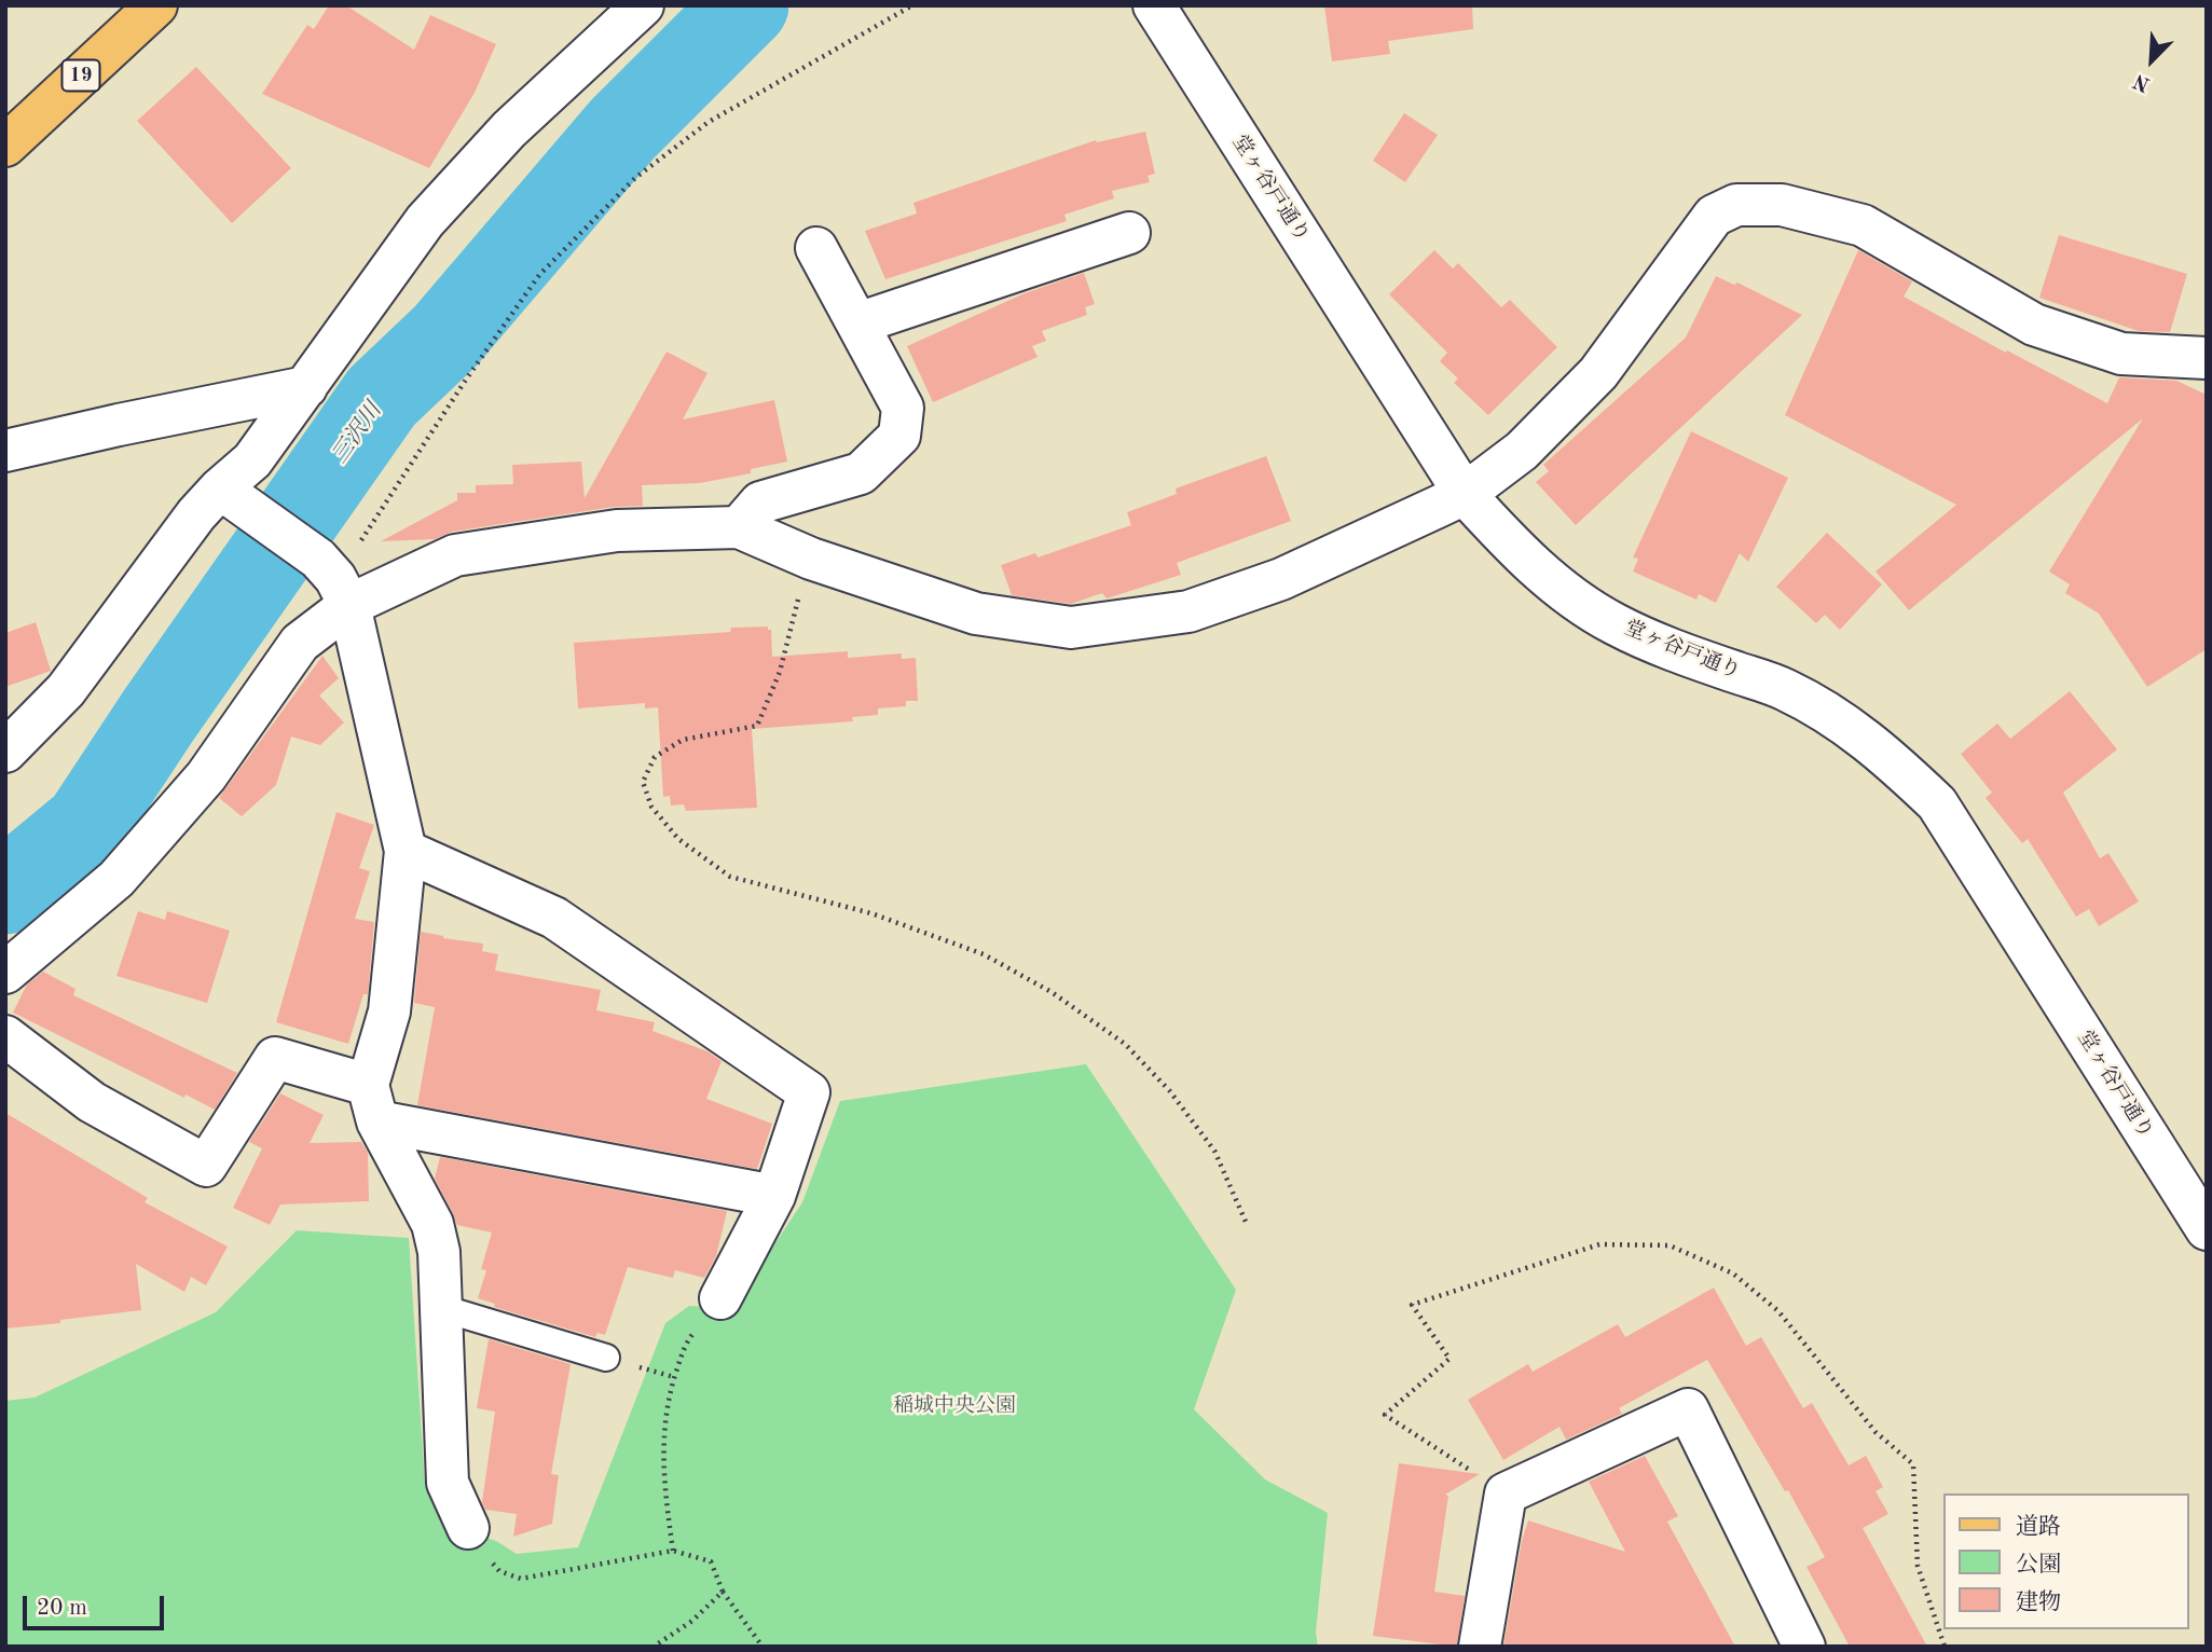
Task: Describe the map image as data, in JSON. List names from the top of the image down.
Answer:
{
  "streets": {
    "main road": ["19"],
    "street": ["堂ヶ谷戸通り"]
  },
  "water": ["三沢川"],
  "parks": ["稲城中央公園"],
  "legend": ["道路", "公園", "建物"],
  "scale_bar": "20 m",
  "north": "bottom left"
}
